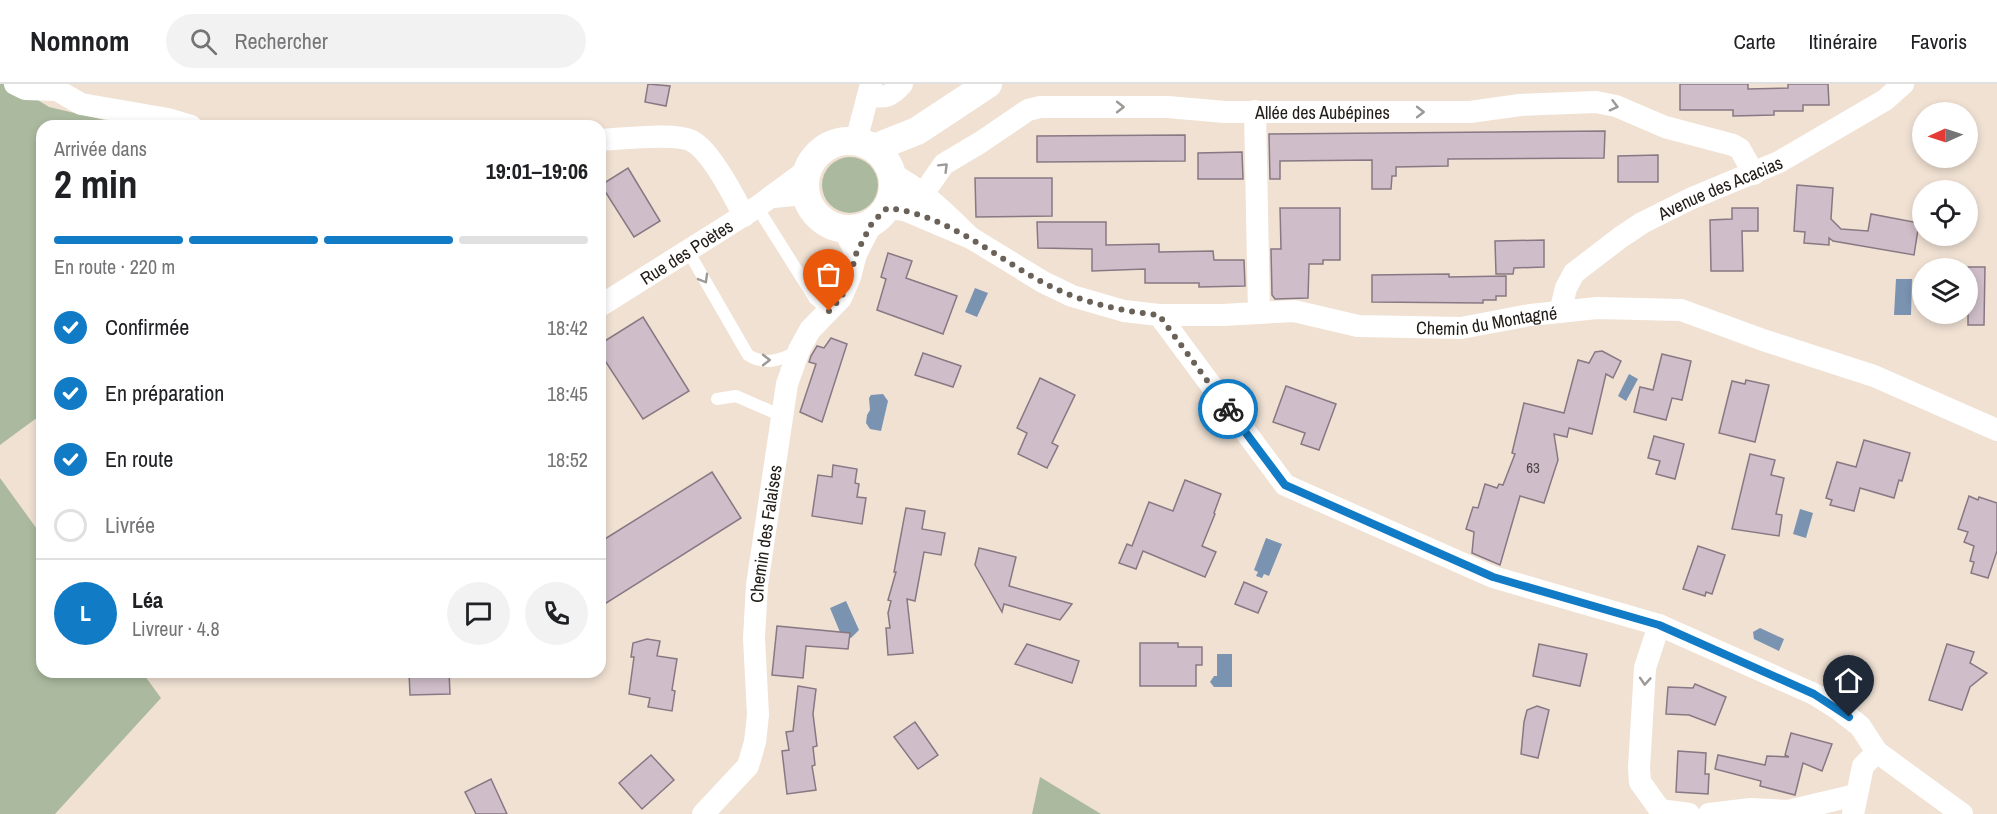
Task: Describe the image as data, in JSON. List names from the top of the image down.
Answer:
{
  "streets": {
    "street": [
      "Allée des Aubépines",
      "Avenue des Acacias",
      "Rue des Poètes",
      "Chemin du Montagné",
      "Chemin des Falaises"
    ]
  },
  "crossings": [
    ["Allée des Aubépines", "Avenue des Acacias"],
    ["Allée des Aubépines", "Rue des Poètes"],
    ["Allée des Aubépines", "Chemin du Montagné"],
    ["Allée des Aubépines", "Chemin des Falaises"],
    ["Avenue des Acacias", "Chemin du Montagné"],
    ["Rue des Poètes", "Chemin du Montagné"],
    ["Rue des Poètes", "Chemin des Falaises"],
    ["Chemin du Montagné", "Chemin des Falaises"]
  ],
  "one_way": ["Allée des Aubépines"],
  "house_numbers": ["63"],
  "north": "left",
  "page": {
    "header": "Nomnom",
    "search": "Rechercher",
    "nav": ["Carte", "Itinéraire", "Favoris"],
    "heading": ["2 min", "Arrivée dans", "19:01–19:06"],
    "panel": ["Léa", "Livreur · 4.8"],
    "bar": "En route · 220 m",
    "list": [
      ["Confirmée", "18:42"],
      ["En préparation", "18:45"],
      ["En route", "18:52"],
      "Livrée"
    ],
    "round": "L"
  }
}
